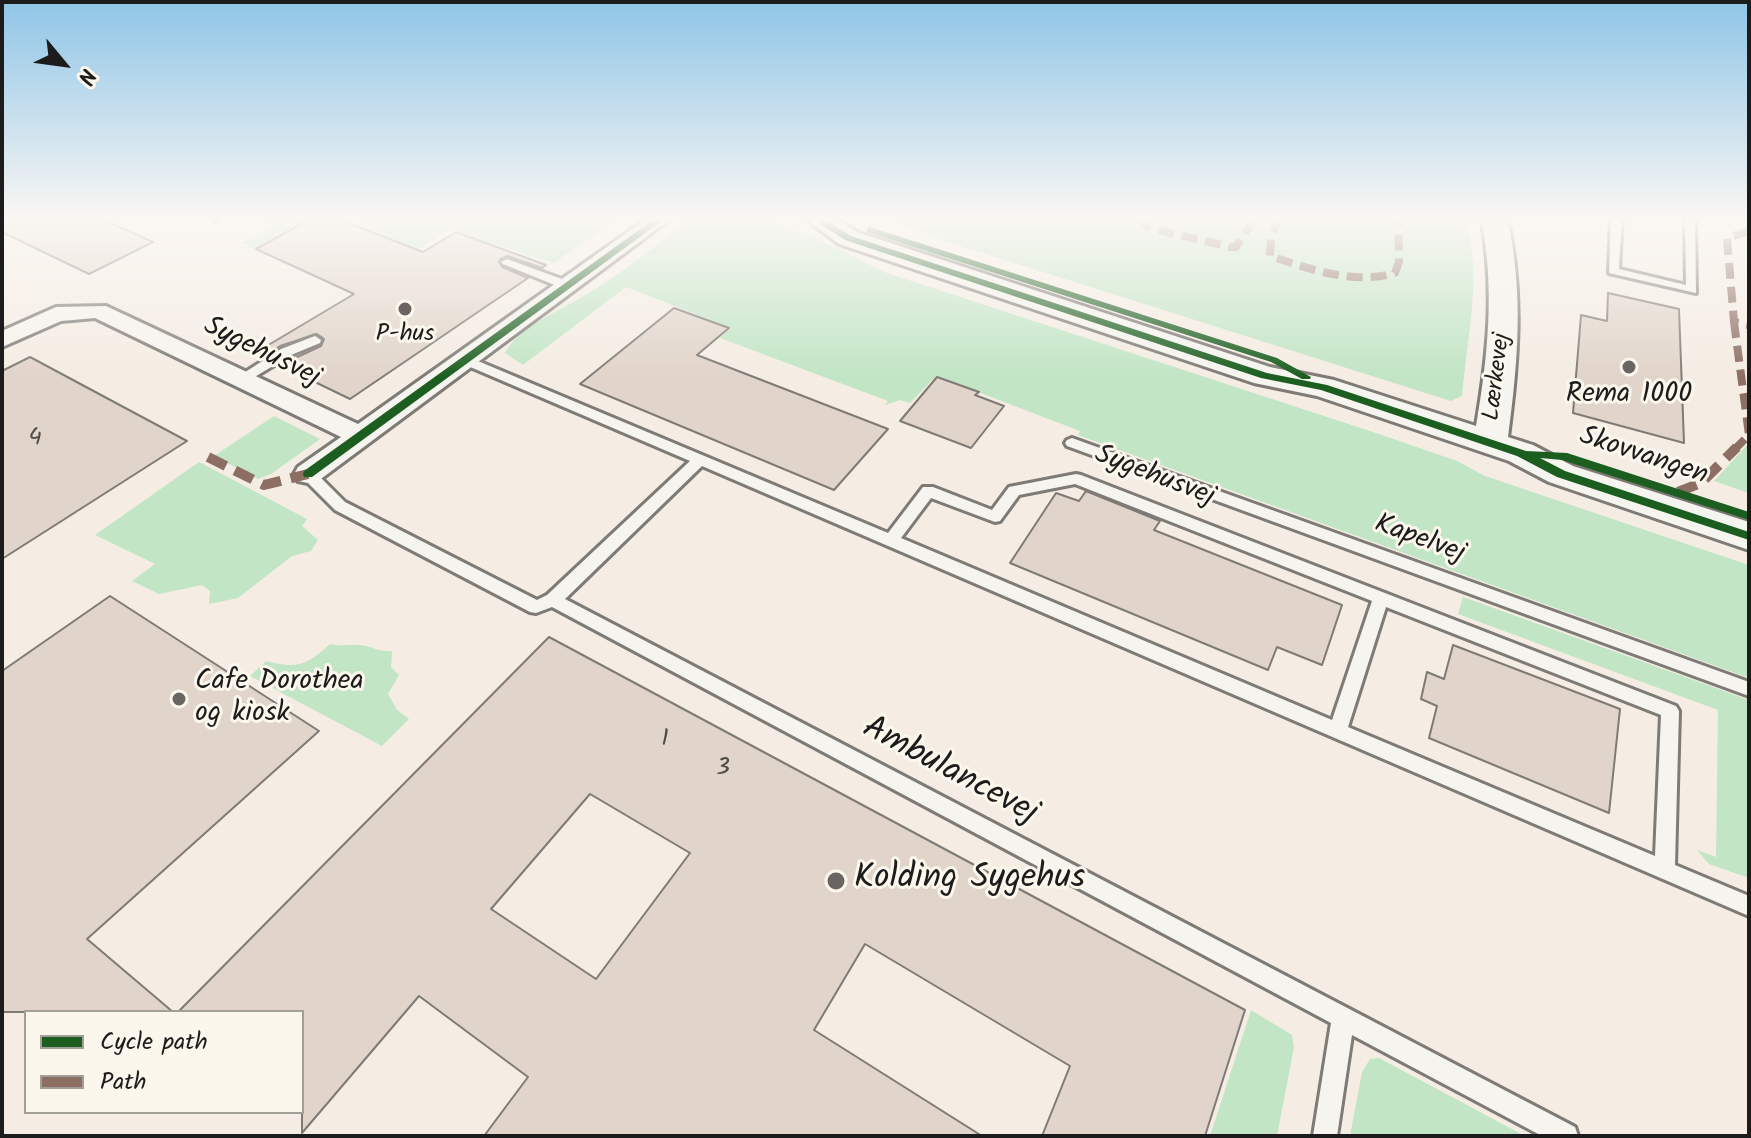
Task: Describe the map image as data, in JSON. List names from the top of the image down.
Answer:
{
  "streets": {
    "street": ["Sygehusvej", "Lærkevej", "Skovvangen"],
    "lane": ["Kapelvej", "Ambulancevej"]
  },
  "crossings": [
    ["Lærkevej", "Skovvangen"]
  ],
  "places": [
    "P-hus",
    "Rema 1000",
    "Cafe Dorothea og kiosk",
    "Kolding Sygehus"
  ],
  "house_numbers": ["4", "1", "3"],
  "legend": ["Cycle path", "Path"],
  "north": "bottom right"
}
